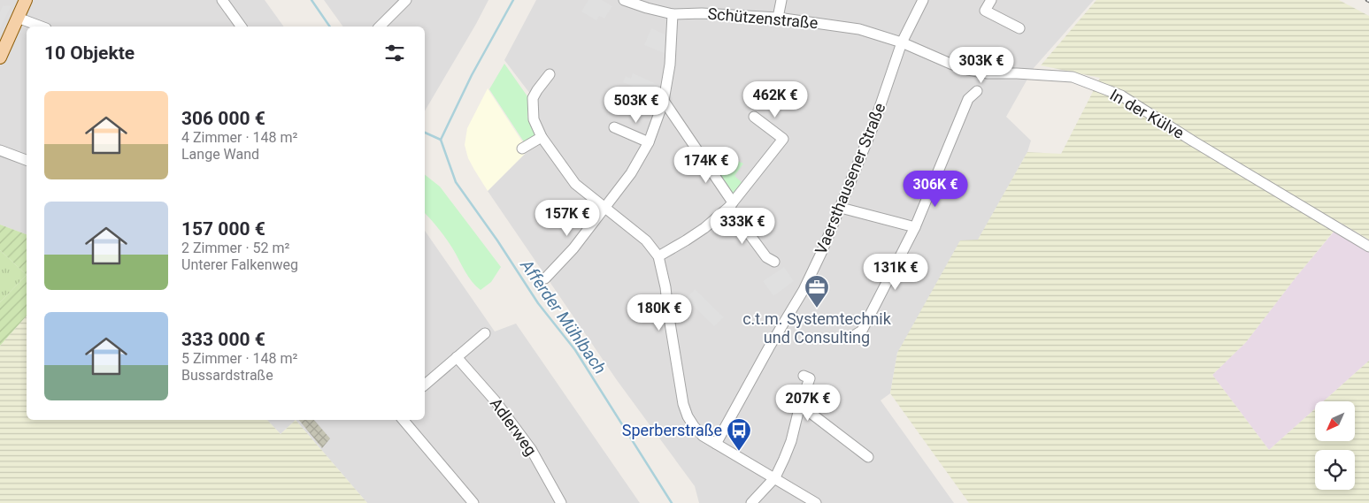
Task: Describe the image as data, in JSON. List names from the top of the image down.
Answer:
{
  "streets": {
    "street": [
      "Schützenstraße",
      "In der Külve",
      "Vaersthausener Straße",
      "Adlerweg"
    ]
  },
  "crossings": [
    ["Schützenstraße", "In der Külve"],
    ["Schützenstraße", "Vaersthausener Straße"],
    ["In der Külve", "Vaersthausener Straße"]
  ],
  "water": ["Afferder Mühlbach"],
  "places": {
    "office": ["c.t.m. Systemtechnik und Consulting"],
    "bus stop": ["Sperberstraße"]
  },
  "north": "bottom left",
  "page": {
    "heading": "10 Objekte",
    "price": [
      "303K €",
      "462K €",
      "503K €",
      "174K €",
      "306K €",
      "157K €",
      "333K €",
      "131K €",
      "180K €",
      "207K €"
    ],
    "list": [
      {
        "name": "306 000 €",
        "note": "4 Zimmer · 148 m² · Lange Wand"
      },
      {
        "name": "157 000 €",
        "note": "2 Zimmer · 52 m² · Unterer Falkenweg"
      },
      {
        "name": "333 000 €",
        "note": "5 Zimmer · 148 m² · Bussardstraße"
      }
    ]
  }
}
